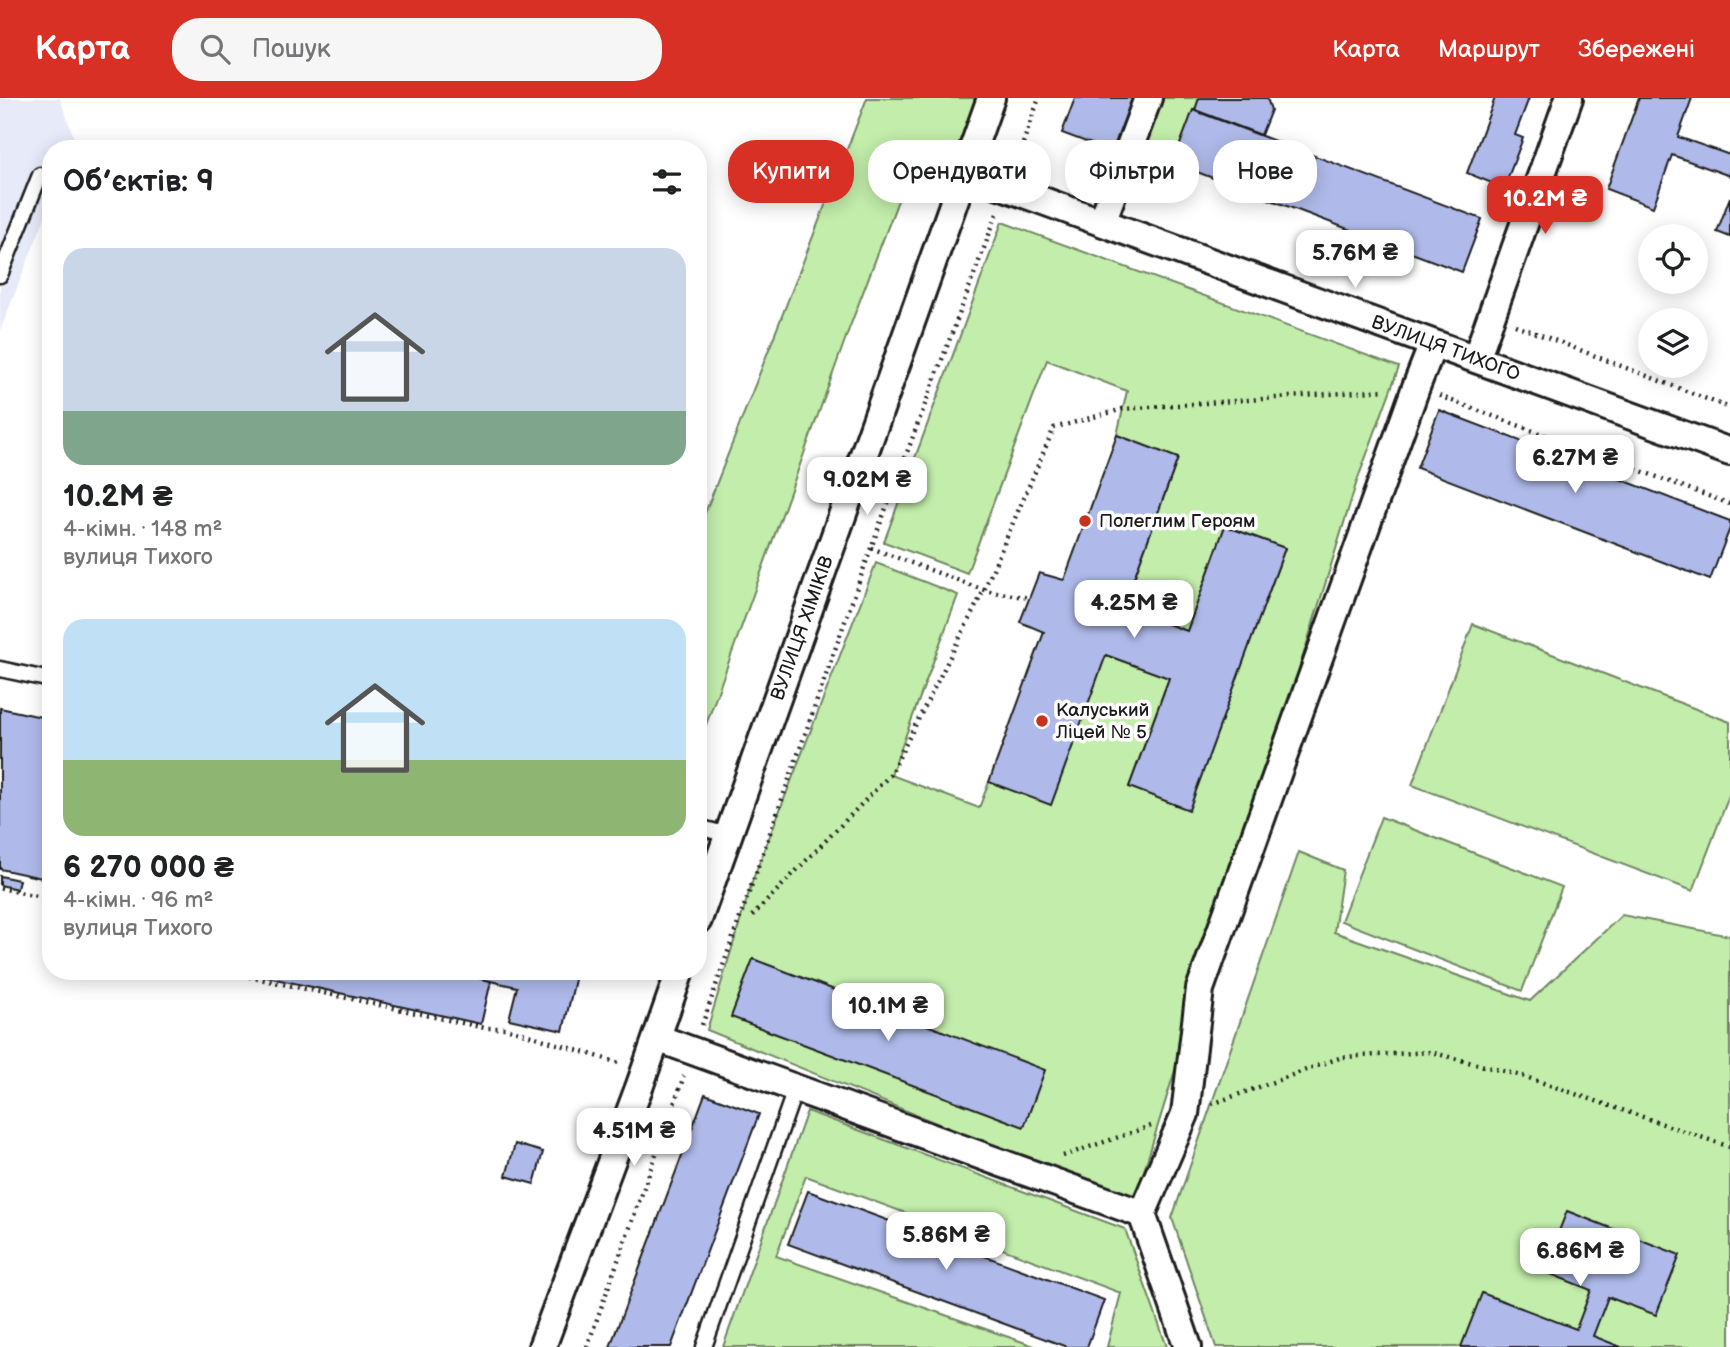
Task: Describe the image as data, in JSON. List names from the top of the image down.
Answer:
{
  "streets": {
    "street": ["ВУЛИЦЯ ТИХОГО", "ВУЛИЦЯ ХІМІКІВ"]
  },
  "places": ["Полеглим Героям", "Калуський Ліцей № 5"],
  "page": {
    "header": "Карта",
    "search": "Пошук",
    "nav": ["Карта", "Маршрут", "Збережені"],
    "chip": [
      "Купити",
      "Орендувати",
      "Фільтри",
      "Нове"
    ],
    "heading": "Об’єктів: 9",
    "price": [
      "10.2M ₴",
      "5.76M ₴",
      "6.27M ₴",
      "9.02M ₴",
      "4.25M ₴",
      "10.1M ₴",
      "4.51M ₴",
      "5.86M ₴",
      "6.86M ₴"
    ],
    "list": [
      {
        "name": "10.2M ₴",
        "note": "4-кімн. · 148 m² · вулиця Тихого"
      },
      {
        "name": "6 270 000 ₴",
        "note": "4-кімн. · 96 m² · вулиця Тихого"
      }
    ]
  }
}
